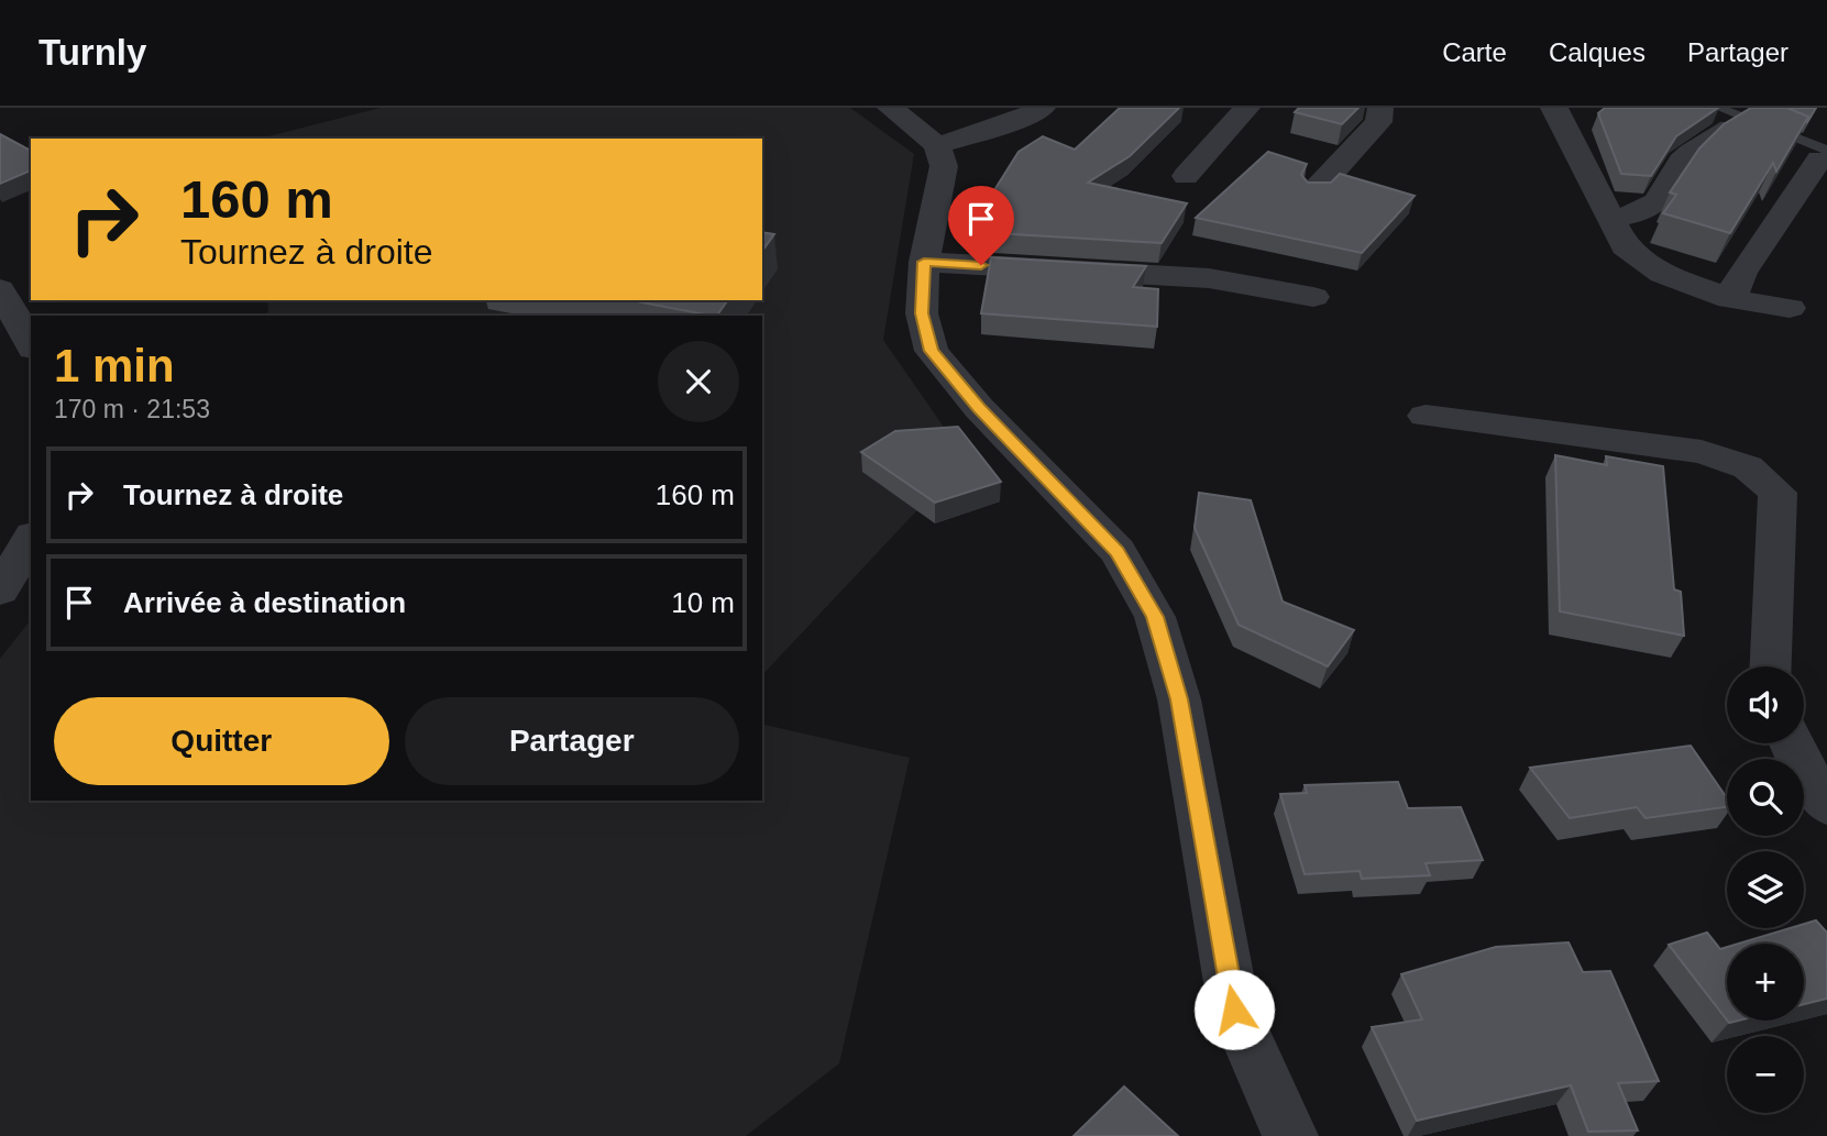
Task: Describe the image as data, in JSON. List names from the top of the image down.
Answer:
{
  "page": {
    "header": "Turnly",
    "nav": ["Carte", "Calques", "Partager"],
    "turn": ["160 m", "Tournez à droite"],
    "heading": ["1 min", "170 m · 21:53"],
    "list": [
      {
        "name": "Tournez à droite",
        "value": "160 m"
      },
      {
        "name": "Arrivée à destination",
        "value": "10 m"
      }
    ],
    "map_buttons": ["+", "−"],
    "buttons": ["Quitter", "Partager"]
  }
}
